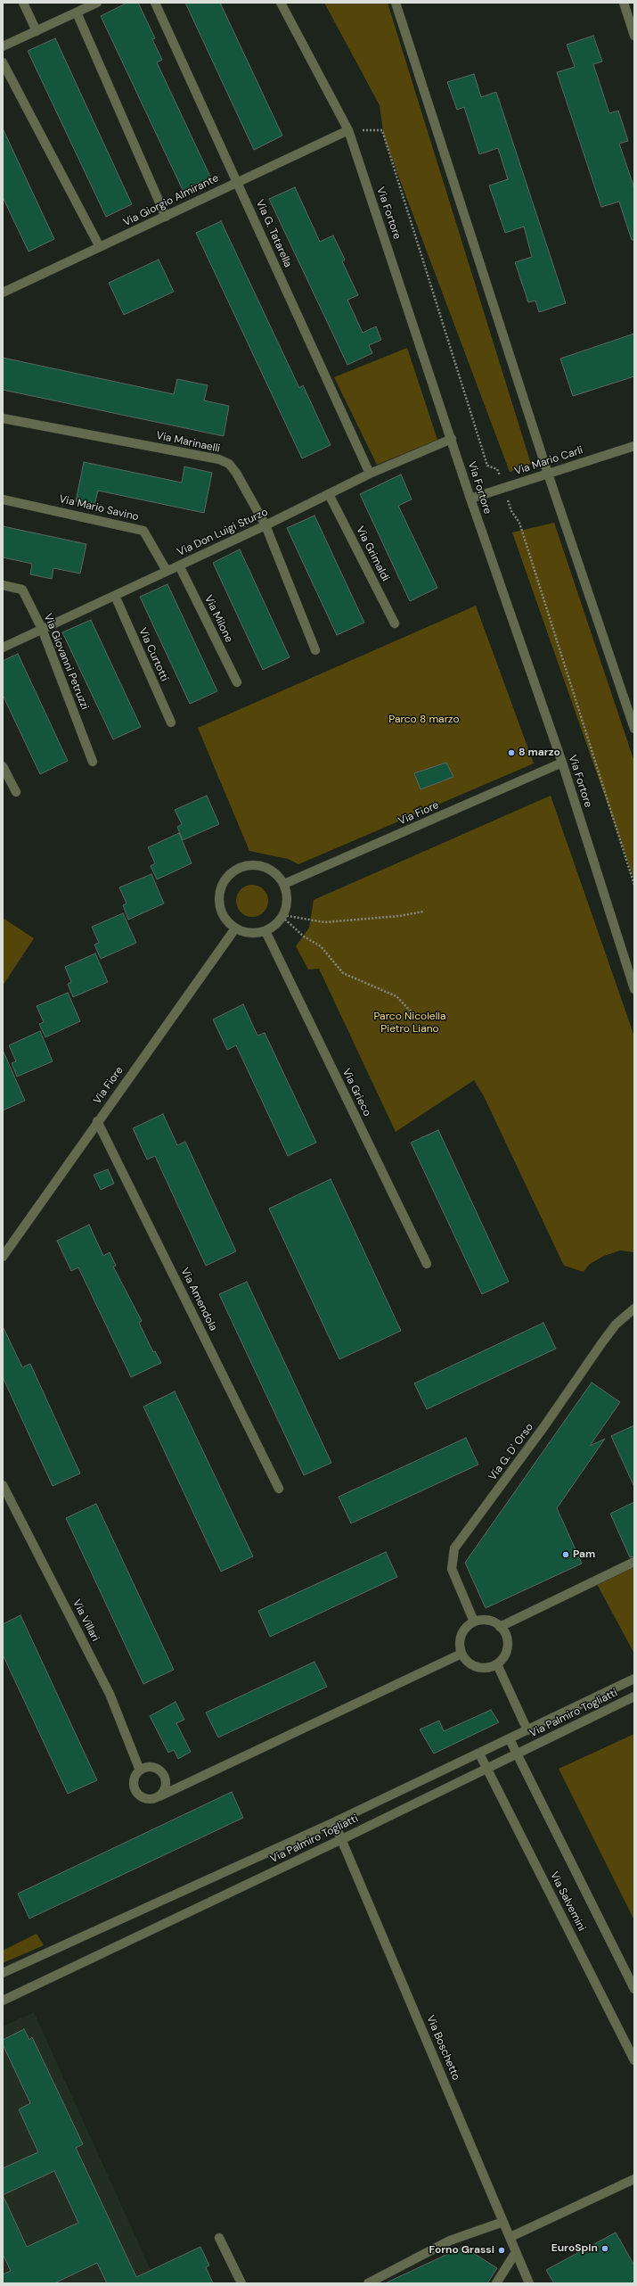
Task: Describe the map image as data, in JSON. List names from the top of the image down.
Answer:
{
  "streets": {
    "street": [
      "Via Giorgio Almirante",
      "Via Fortore",
      "Via G. Tatarella",
      "Via Marinaelli",
      "Via Mario Carli",
      "Via Mario Savino",
      "Via Don Luigi Sturzo",
      "Via Grimaldi",
      "Via Milone",
      "Via Curtotti",
      "Via Giovanni Petruzzi",
      "Via Fiore",
      "Via Grieco",
      "Via Amendola",
      "Via G. D' Orso",
      "Via Villari",
      "Via Palmiro Togliatti",
      "Via Salvemini",
      "Via Boschetto"
    ]
  },
  "crossings": [
    ["Via Giorgio Almirante", "Via Fortore"],
    ["Via Giorgio Almirante", "Via G. Tatarella"],
    ["Via Fortore", "Via Mario Carli"],
    ["Via Fortore", "Via Don Luigi Sturzo"],
    ["Via Fortore", "Via Fiore"],
    ["Via G. Tatarella", "Via Don Luigi Sturzo"],
    ["Via Marinaelli", "Via Don Luigi Sturzo"],
    ["Via Mario Savino", "Via Don Luigi Sturzo"],
    ["Via Don Luigi Sturzo", "Via Grimaldi"],
    ["Via Don Luigi Sturzo", "Via Milone"],
    ["Via Don Luigi Sturzo", "Via Curtotti"],
    ["Via Don Luigi Sturzo", "Via Giovanni Petruzzi"],
    ["Via Fiore", "Via Grieco"],
    ["Via Fiore", "Via Amendola"],
    ["Via Palmiro Togliatti", "Via Salvemini"],
    ["Via Palmiro Togliatti", "Via Boschetto"]
  ],
  "parks": ["Parco 8 marzo", "Parco Nicolella Pietro Liano"],
  "places": [
    "8 marzo",
    "Pam",
    "EuroSpin",
    "Forno Grassi"
  ]
}
